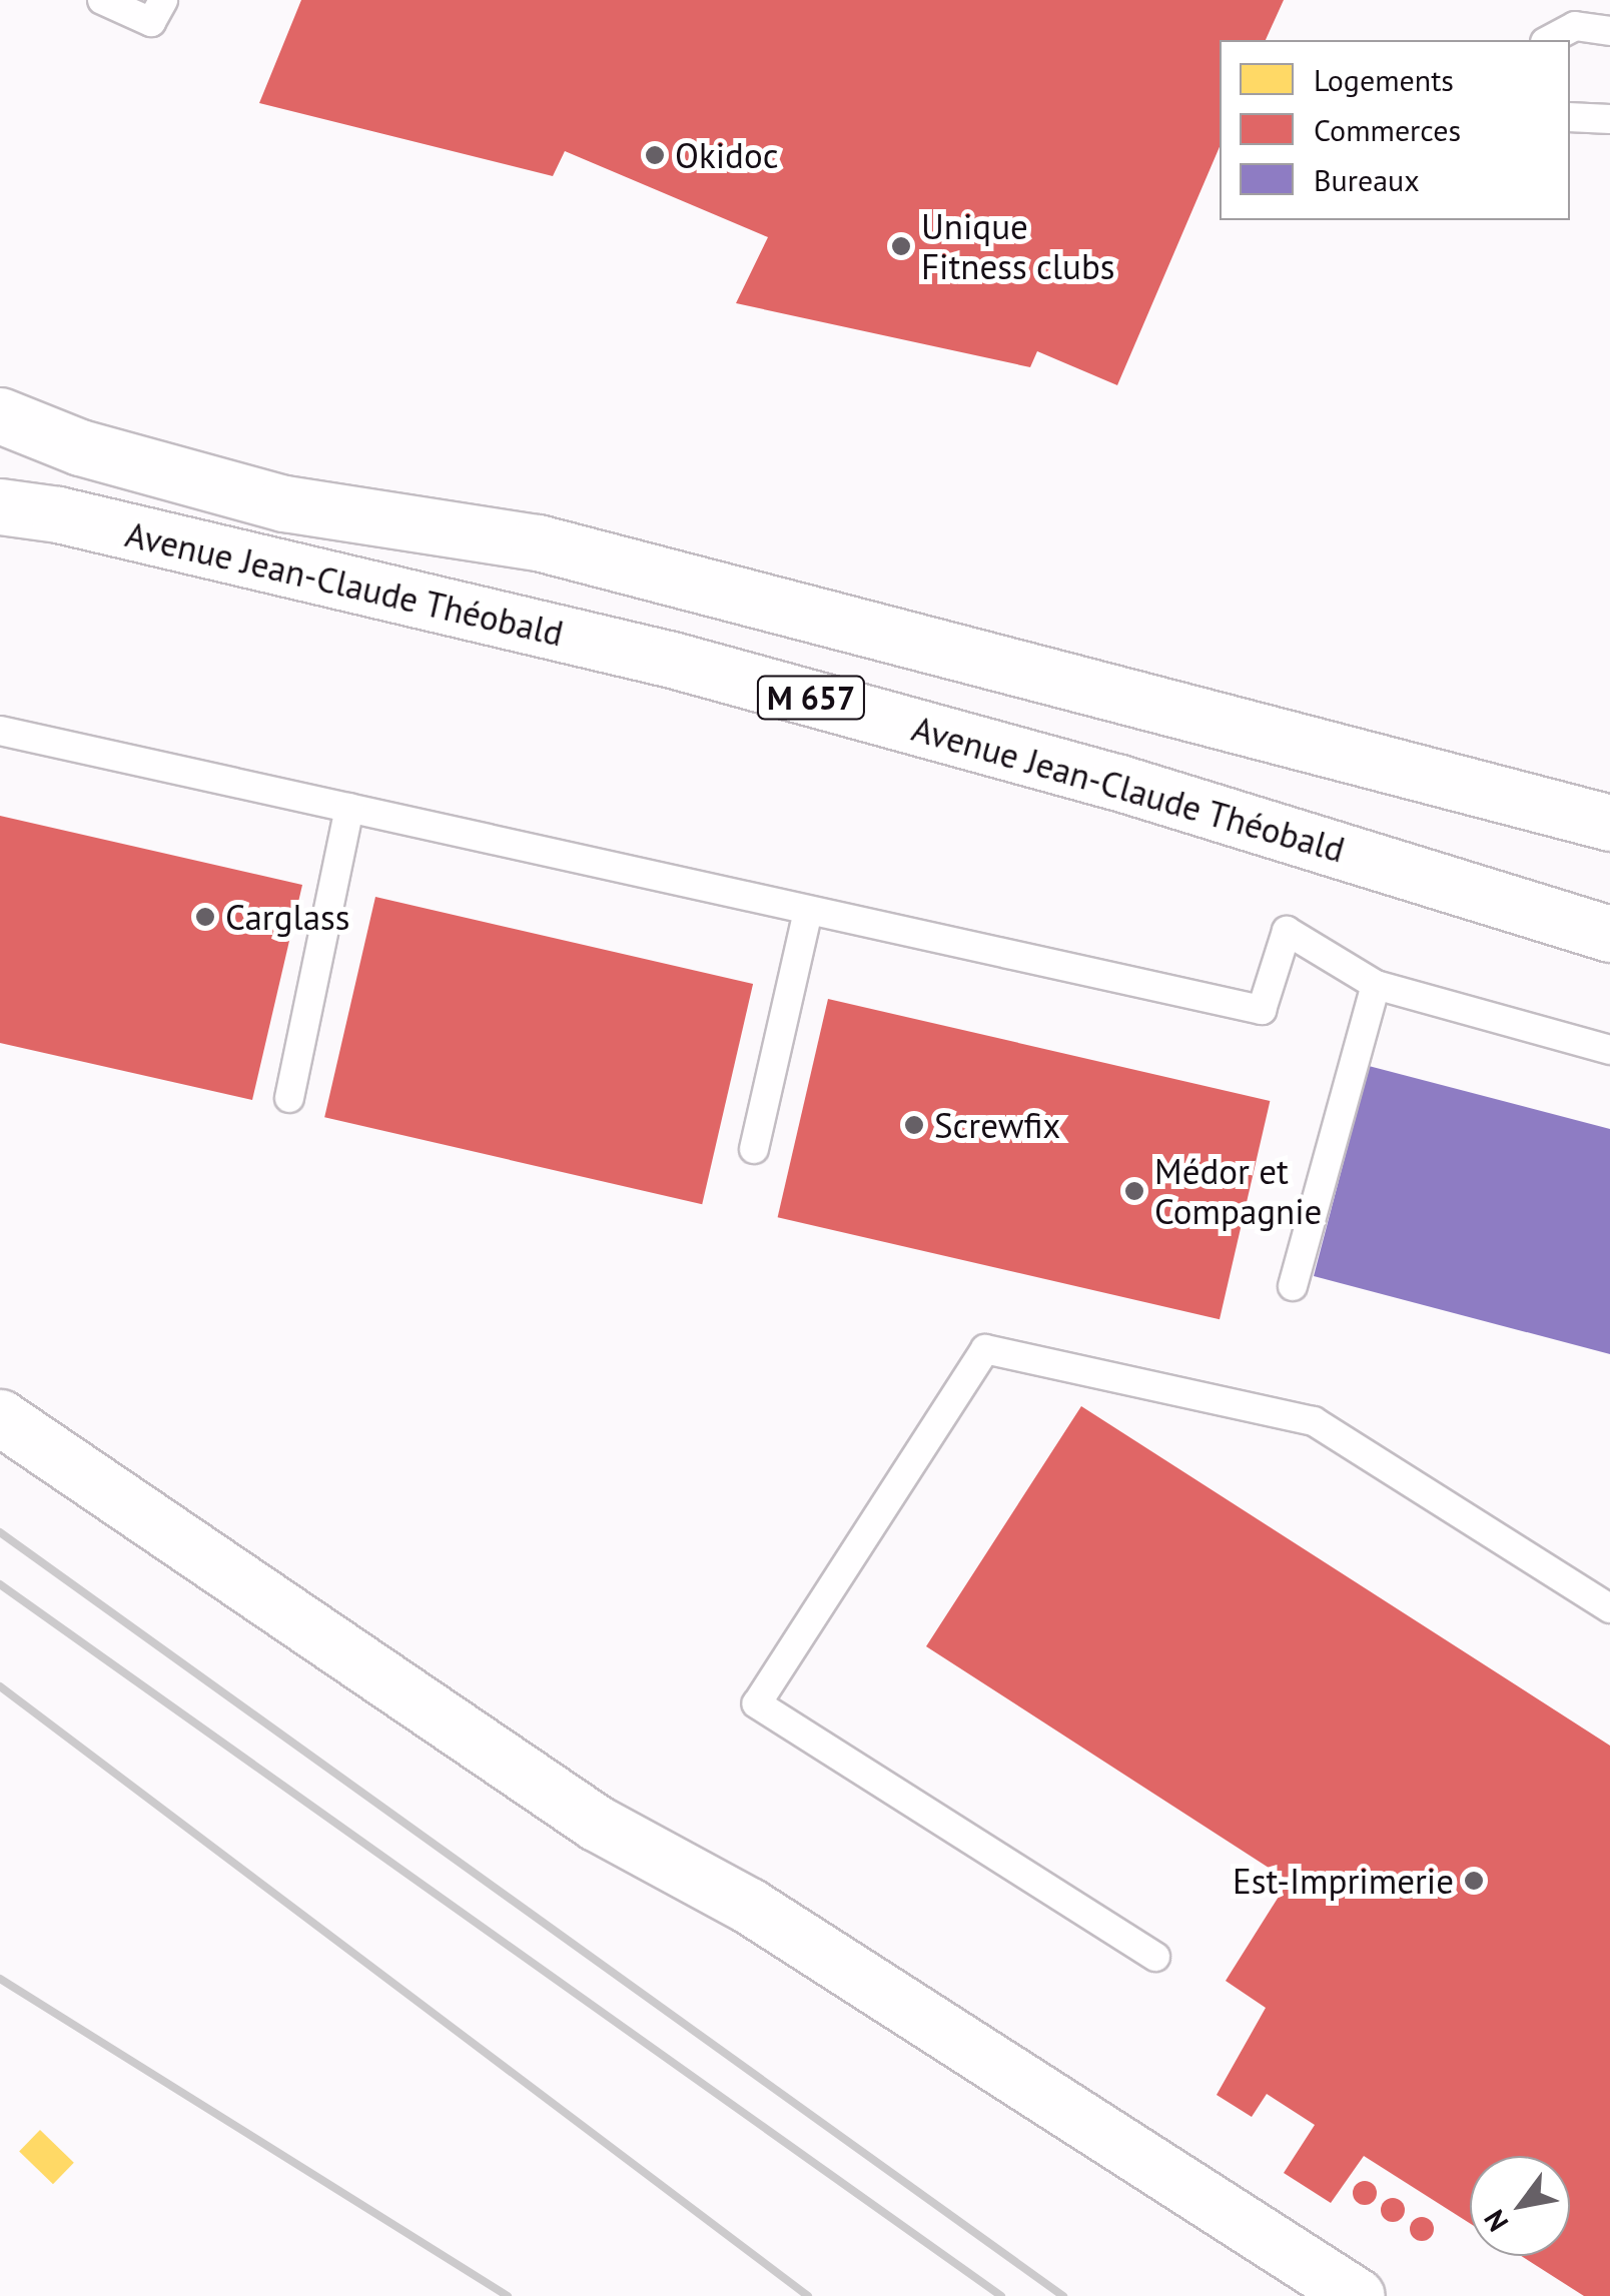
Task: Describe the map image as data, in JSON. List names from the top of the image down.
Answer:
{
  "streets": {
    "main road": ["Avenue Jean-Claude Théobald", "M 657"]
  },
  "places": [
    "Okidoc",
    "Unique Fitness clubs",
    "Carglass",
    "Screwfix",
    "Médor et Compagnie",
    "Est-Imprimerie"
  ],
  "legend": ["Logements", "Commerces", "Bureaux"],
  "north": "bottom left"
}
